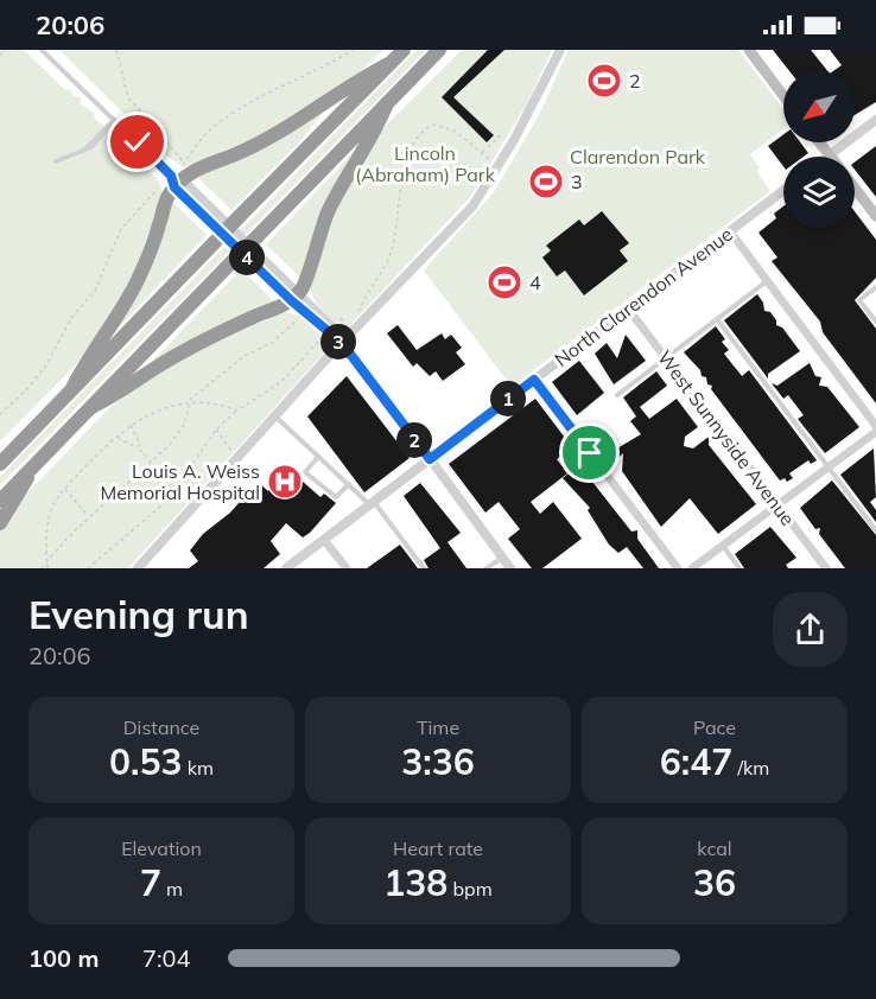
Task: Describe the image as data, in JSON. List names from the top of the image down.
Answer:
{
  "streets": {
    "street": ["North Clarendon Avenue", "West Sunnyside Avenue"]
  },
  "crossings": [
    ["North Clarendon Avenue", "West Sunnyside Avenue"]
  ],
  "parks": ["Lincoln (Abraham) Park", "Clarendon Park"],
  "places": {
    "sports": ["2", "3", "4"],
    "hospital": ["Louis A. Weiss Memorial Hospital"]
  },
  "north": "bottom left",
  "page": {
    "status": "20:06",
    "pins": [
      "4",
      "3",
      "1",
      "2"
    ],
    "heading": ["Evening run", "20:06"],
    "stats": [
      ["Distance", "0.53 km"],
      ["Time", "3:36"],
      ["Pace", "6:47 /km"],
      ["Elevation", "7 m"],
      ["Heart rate", "138 bpm"],
      ["kcal", "36"]
    ],
    "list": [
      {
        "name": "100 m",
        "note": "7:04"
      }
    ]
  }
}
